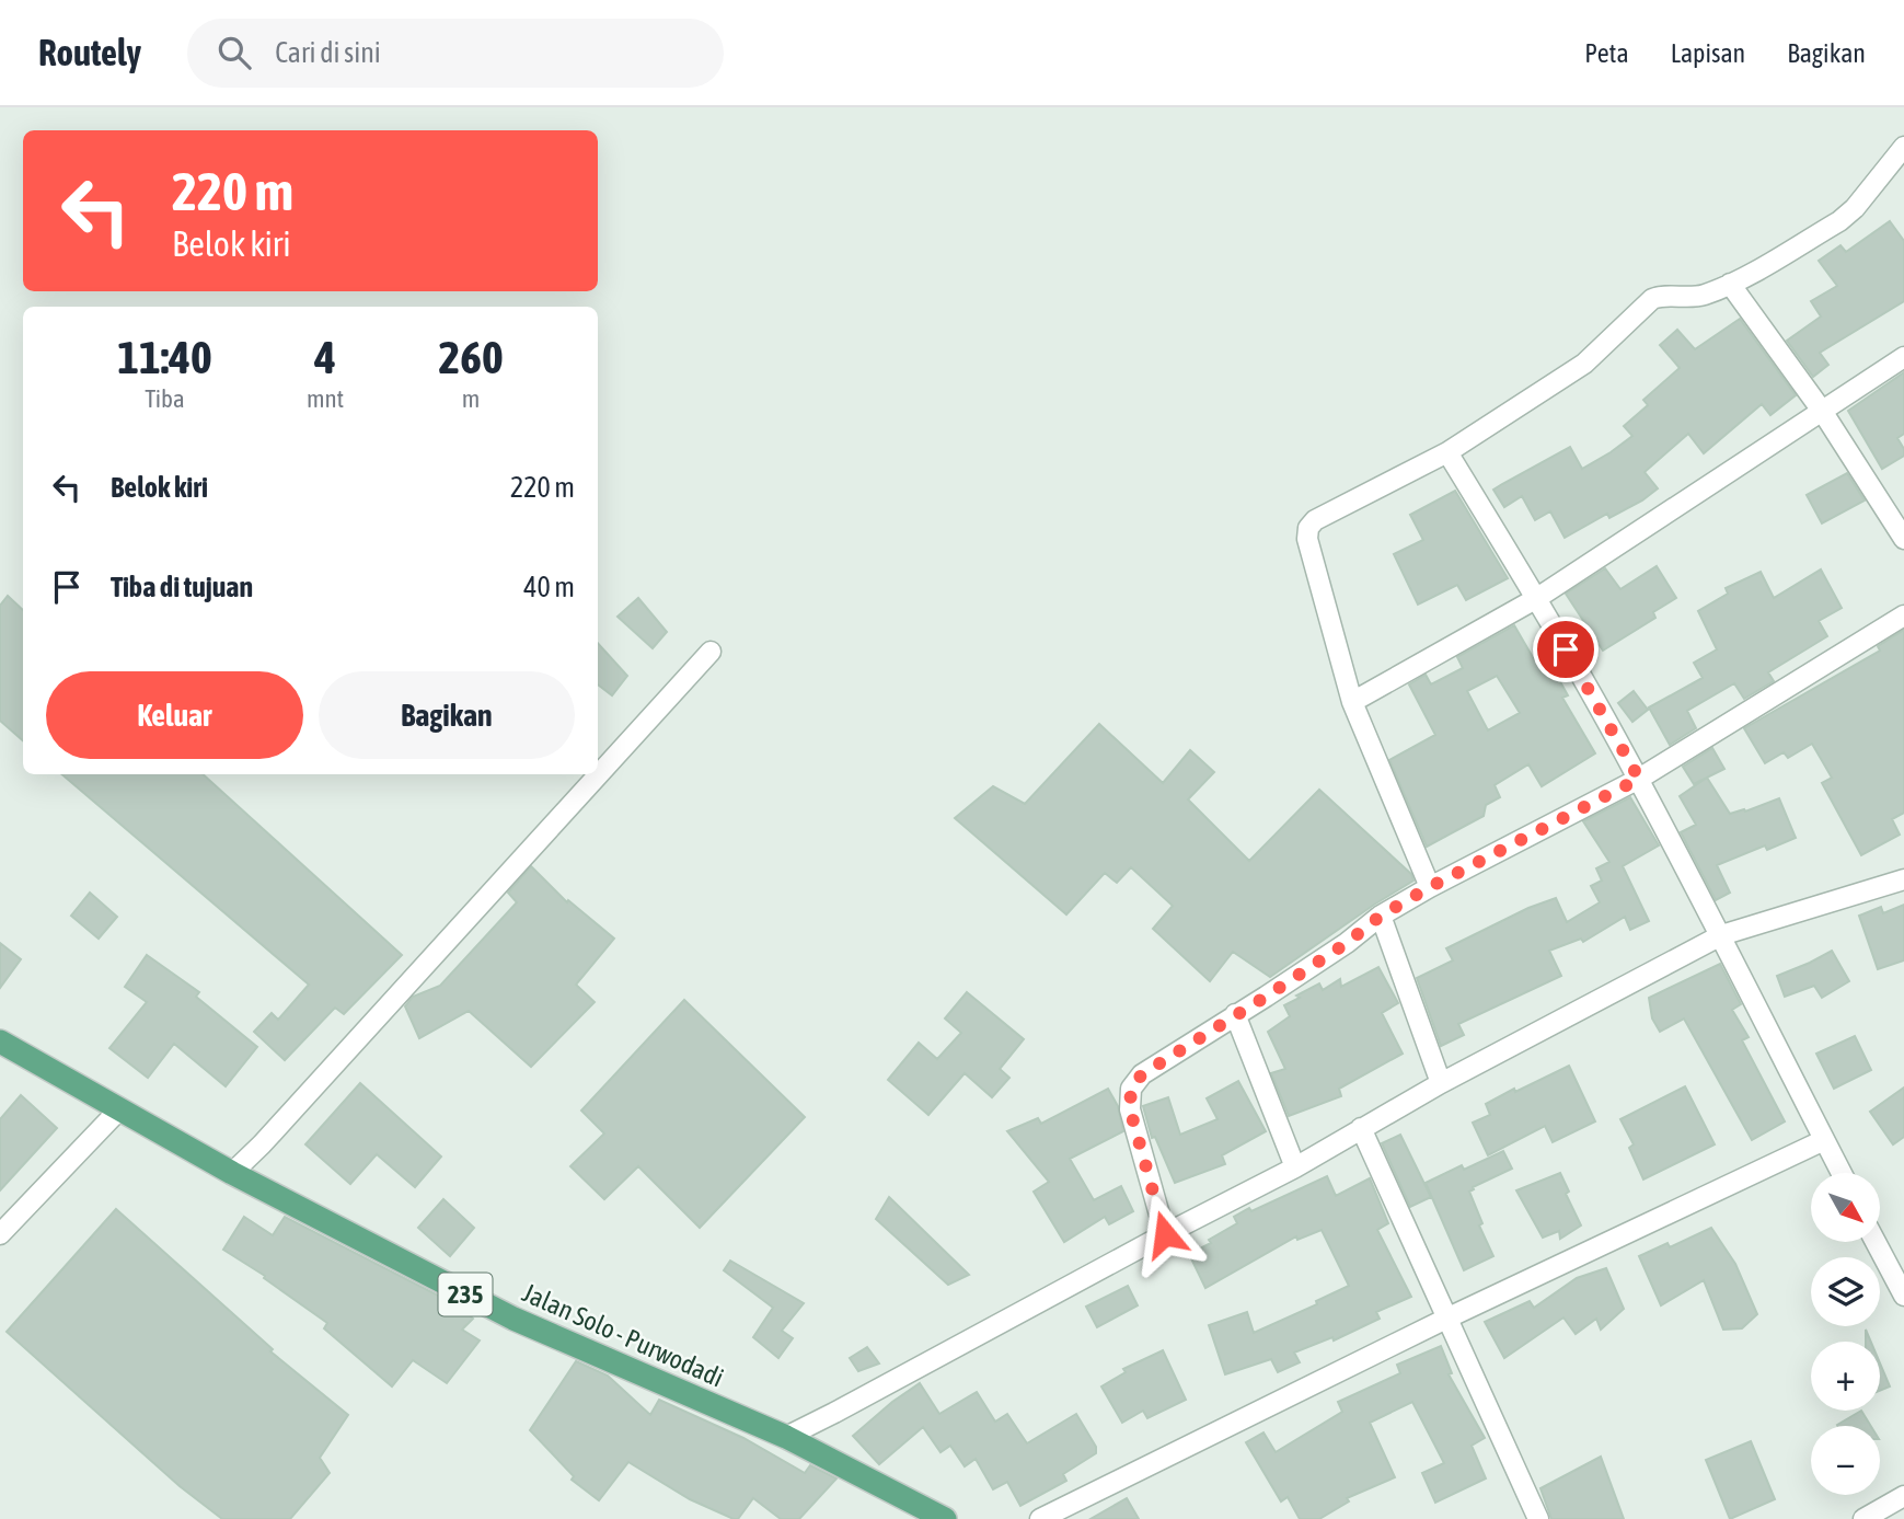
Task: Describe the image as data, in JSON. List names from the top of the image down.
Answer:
{
  "streets": {
    "main road": ["235", "Jalan Solo - Purwodadi"]
  },
  "north": "bottom right",
  "page": {
    "header": "Routely",
    "search": "Cari di sini",
    "nav": ["Peta", "Lapisan", "Bagikan"],
    "turn": ["220 m", "Belok kiri"],
    "eta": [
      "11:40",
      "Tiba",
      "4",
      "mnt",
      "260",
      "m"
    ],
    "list": [
      {
        "name": "Belok kiri",
        "value": "220 m"
      },
      {
        "name": "Tiba di tujuan",
        "value": "40 m"
      }
    ],
    "buttons": ["Keluar", "Bagikan"],
    "map_buttons": ["+", "−"]
  }
}
